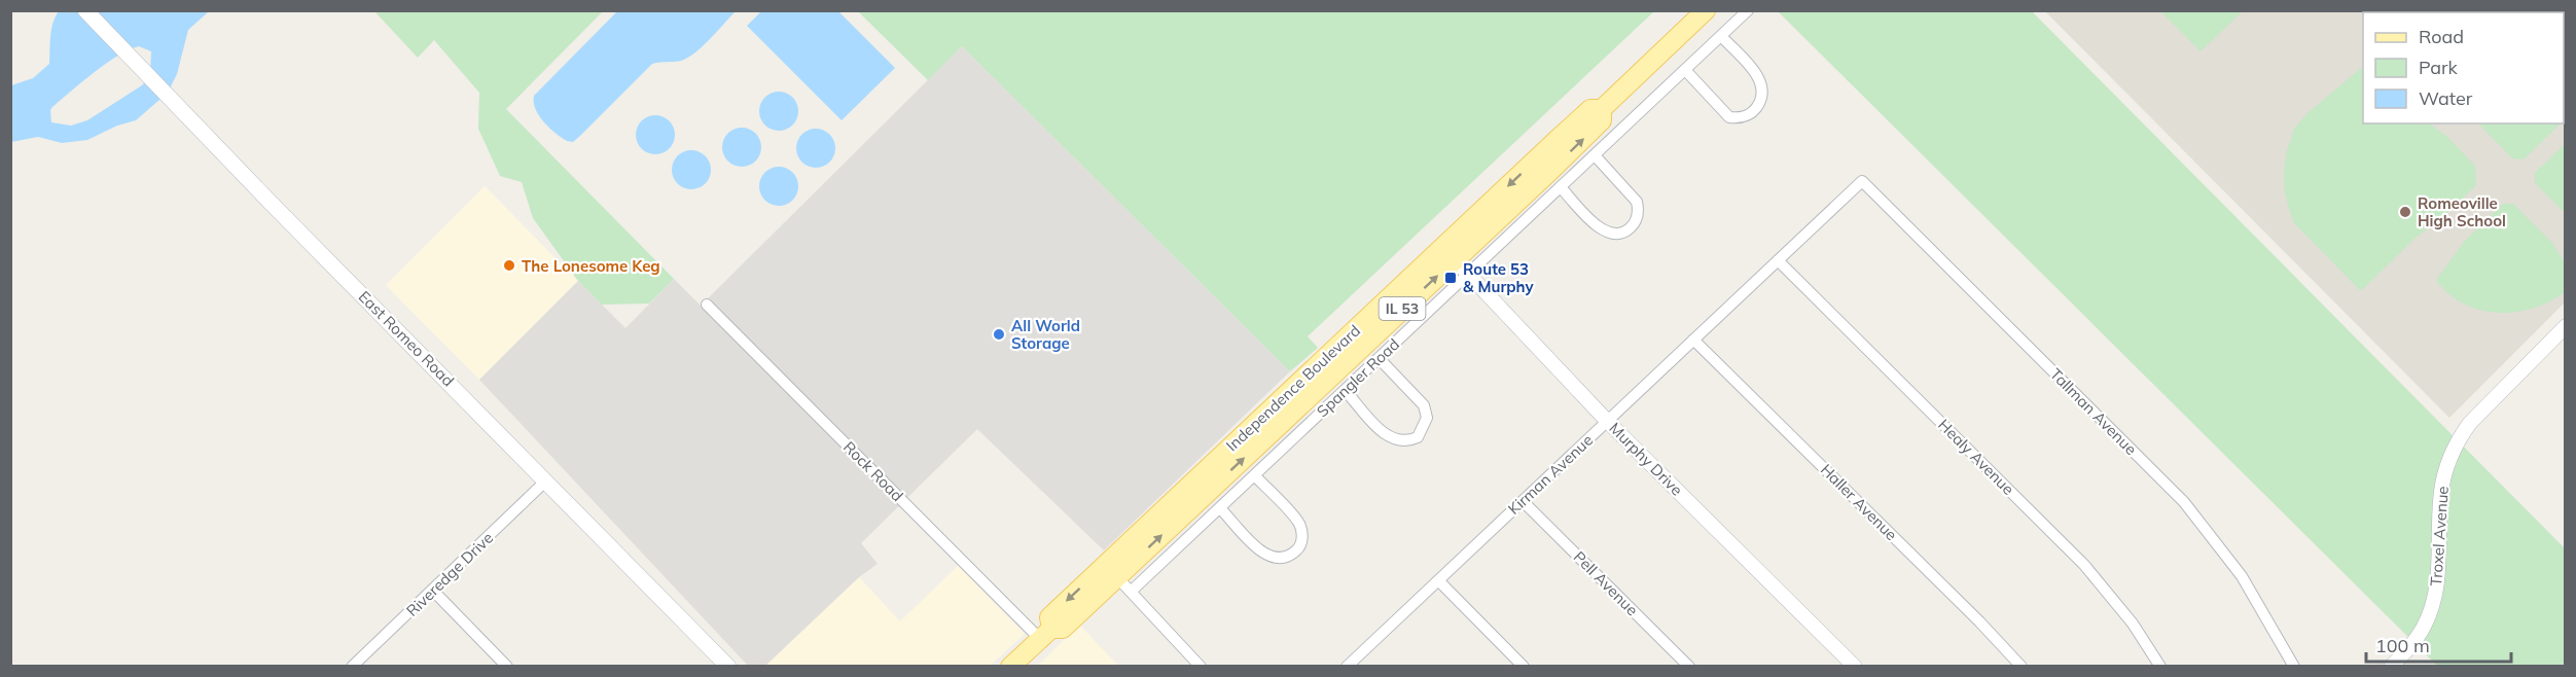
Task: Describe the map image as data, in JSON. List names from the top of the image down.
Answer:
{
  "streets": {
    "main road": ["IL 53", "East Romeo Road", "Independence Boulevard"],
    "street": [
      "Spangler Road",
      "Tallman Avenue",
      "Healy Avenue",
      "Murphy Drive",
      "Rock Road",
      "Kirman Avenue",
      "Haller Avenue",
      "Troxel Avenue",
      "Riveredge Drive",
      "Pell Avenue"
    ]
  },
  "crossings": [
    ["East Romeo Road", "Riveredge Drive"],
    ["Spangler Road", "Murphy Drive"],
    ["Independence Boulevard", "Murphy Drive"],
    ["Independence Boulevard", "Rock Road"],
    ["Tallman Avenue", "Kirman Avenue"],
    ["Healy Avenue", "Kirman Avenue"],
    ["Murphy Drive", "Kirman Avenue"],
    ["Kirman Avenue", "Haller Avenue"],
    ["Kirman Avenue", "Pell Avenue"]
  ],
  "places": {
    "other": ["Romeoville High School", "The Lonesome Keg", "All World Storage"],
    "transit": ["Route 53 & Murphy"]
  },
  "legend": ["Road", "Park", "Water"],
  "scale_bar": "100 m"
}
